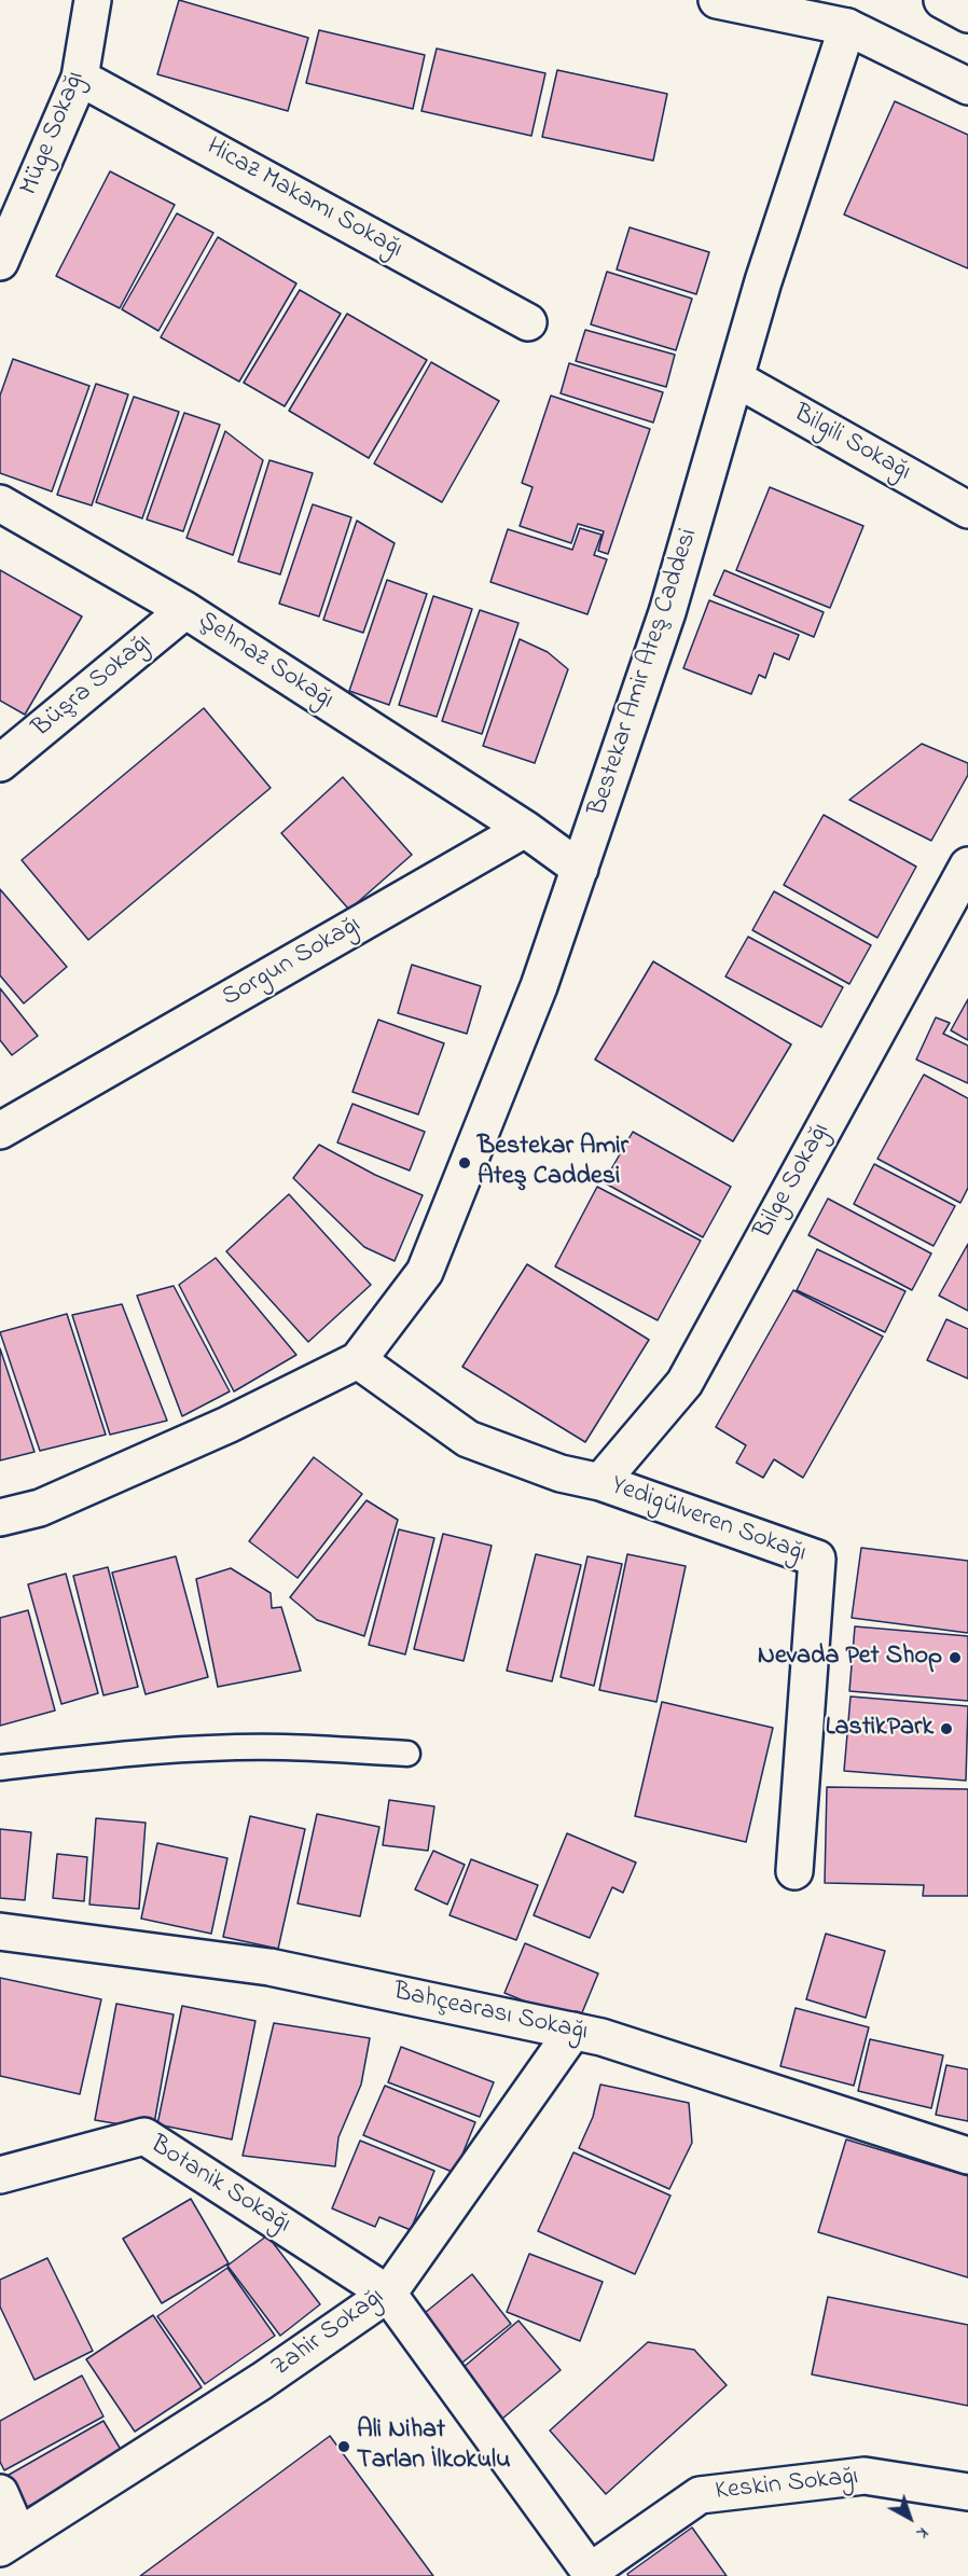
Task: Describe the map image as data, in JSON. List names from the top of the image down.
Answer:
{
  "streets": {
    "street": [
      "Müge Sokağı",
      "Hicaz Makamı Sokağı",
      "Bilgili Sokağı",
      "Şehnaz Sokağı",
      "Bestekar Amir Ateş Caddesi",
      "Büşra Sokağı",
      "Sorgun Sokağı",
      "Bilge Sokağı",
      "Yedigülveren Sokağı",
      "Bahçearası Sokağı",
      "Botanik Sokağı",
      "Zahir Sokağı",
      "Keskin Sokağı"
    ]
  },
  "crossings": [
    ["Müge Sokağı", "Hicaz Makamı Sokağı"],
    ["Bilgili Sokağı", "Bestekar Amir Ateş Caddesi"],
    ["Şehnaz Sokağı", "Büşra Sokağı"],
    ["Şehnaz Sokağı", "Sorgun Sokağı"],
    ["Bestekar Amir Ateş Caddesi", "Yedigülveren Sokağı"],
    ["Bilge Sokağı", "Yedigülveren Sokağı"],
    ["Bahçearası Sokağı", "Zahir Sokağı"],
    ["Botanik Sokağı", "Zahir Sokağı"]
  ],
  "places": [
    "Bestekar Amir Ateş Caddesi",
    "Nevada Pet Shop",
    "LastikPark",
    "Ali Nihat Tarlan İlkokulu"
  ],
  "north": "bottom right"
}
